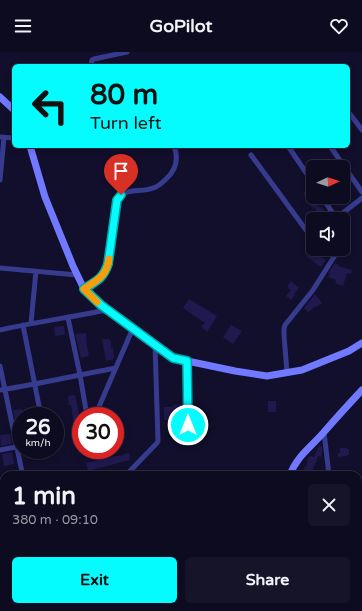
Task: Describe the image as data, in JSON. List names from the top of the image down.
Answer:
{
  "north": "right",
  "page": {
    "header": "GoPilot",
    "turn": ["80 m", "Turn left"],
    "speed": "26 km/h",
    "limit": "30",
    "heading": ["1 min", "380 m · 09:10"],
    "buttons": ["Exit", "Share"]
  }
}
